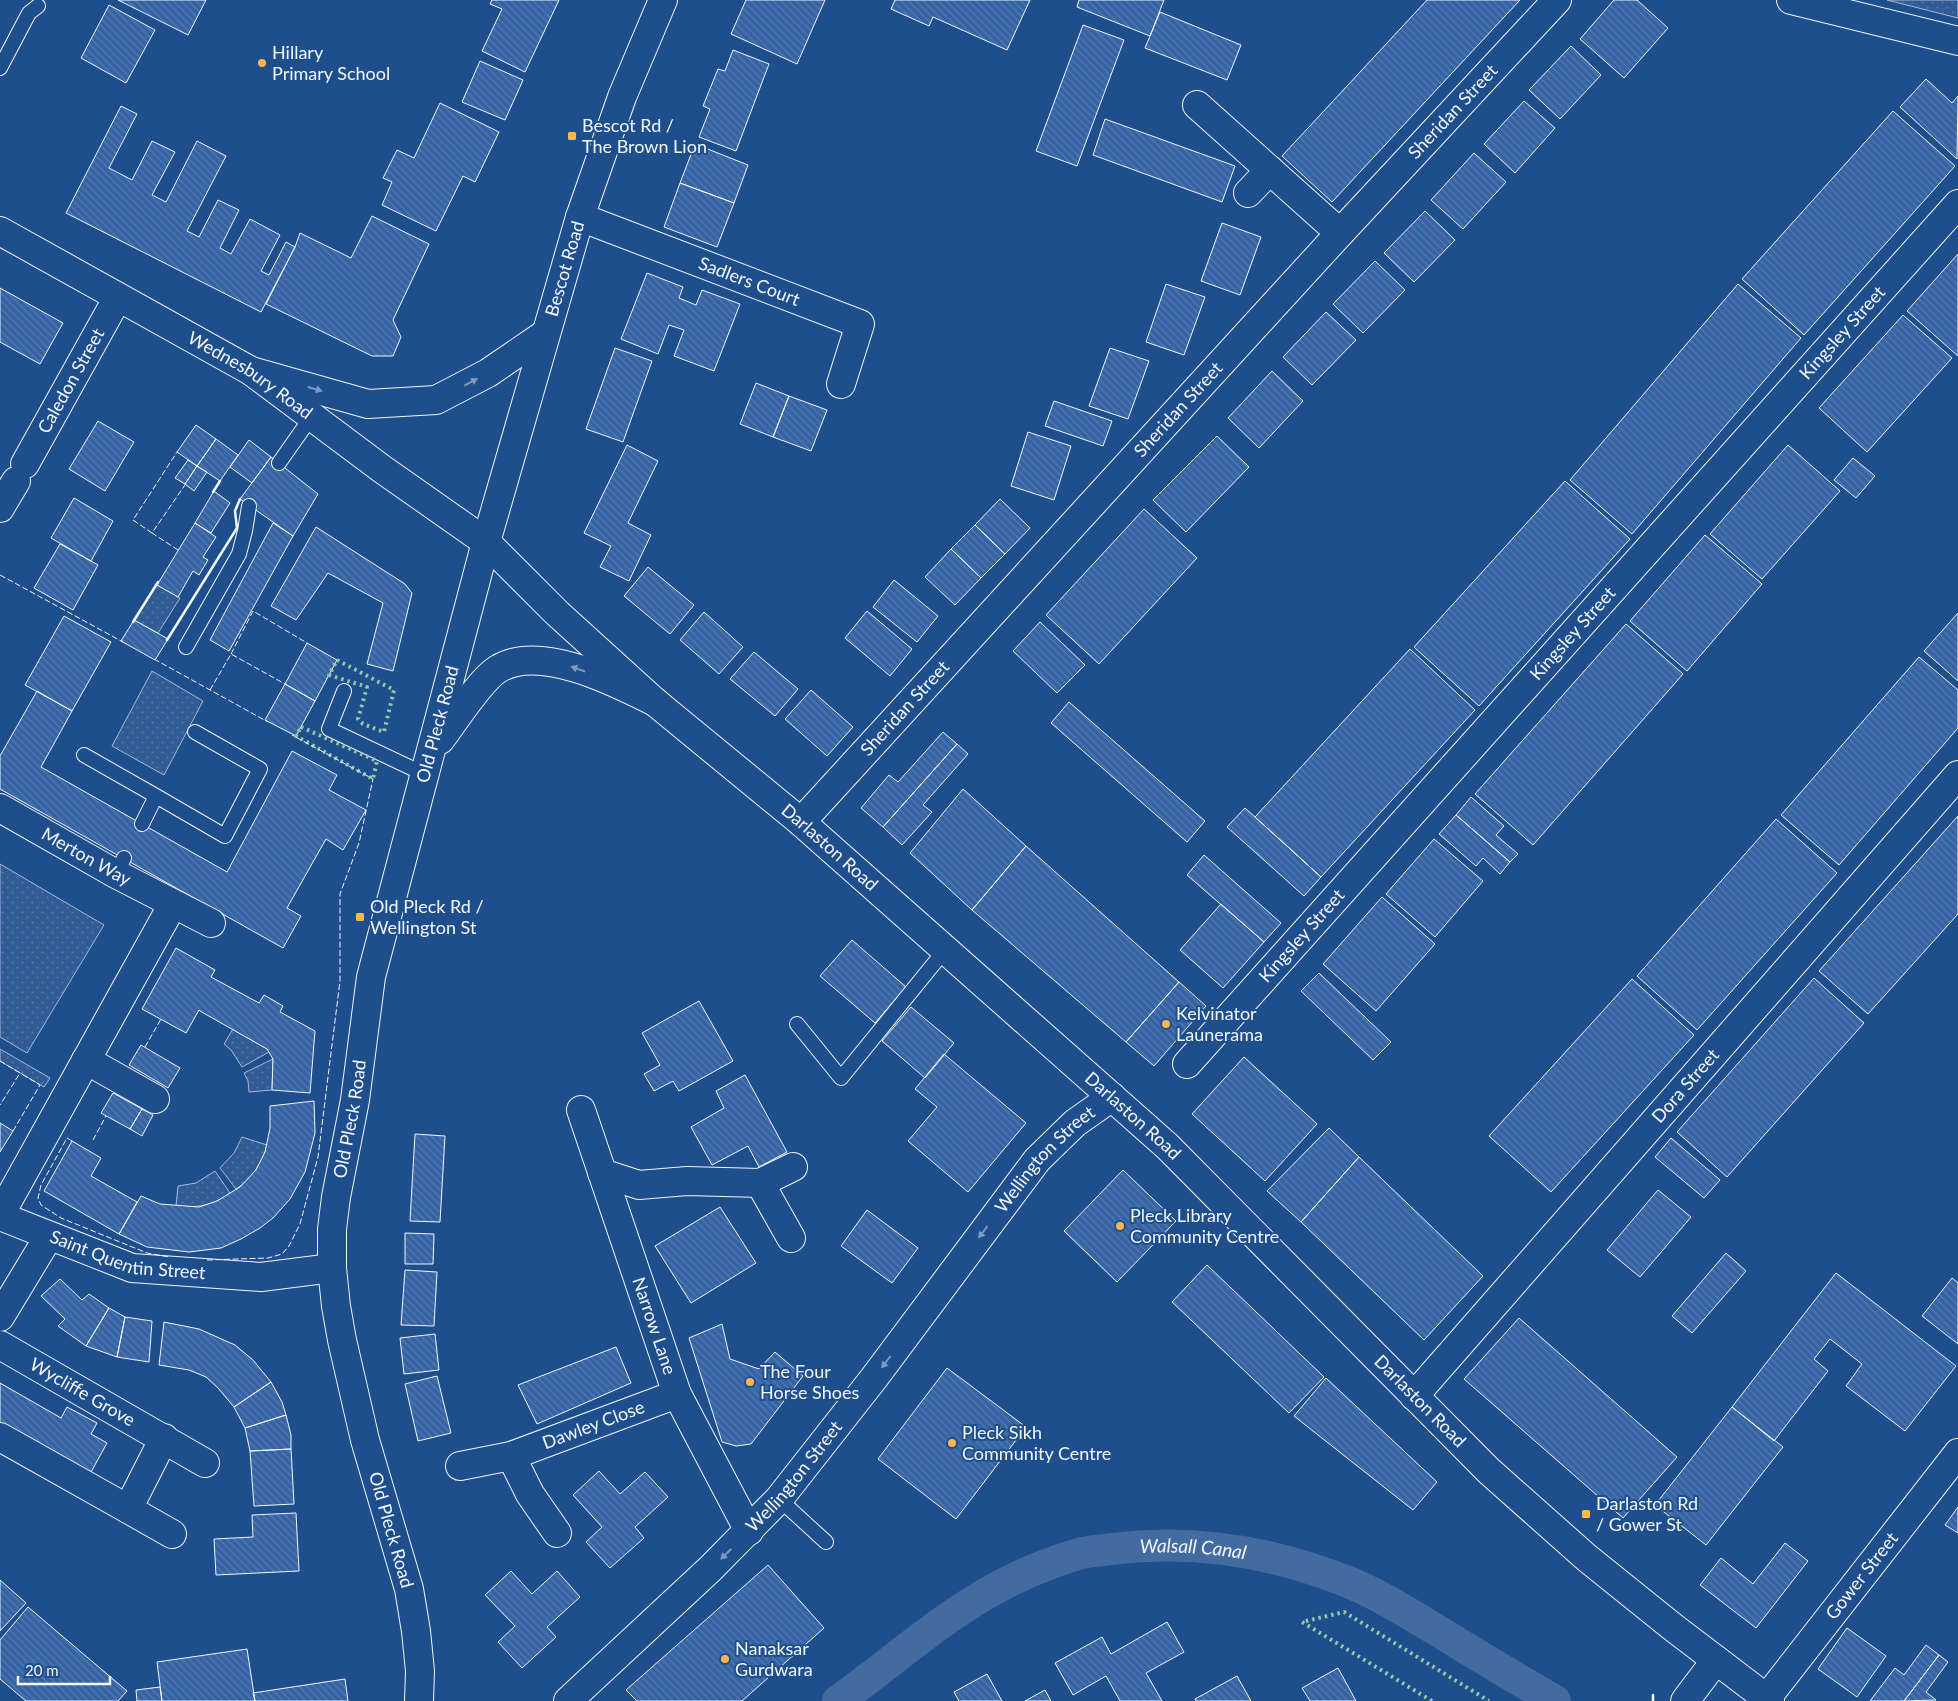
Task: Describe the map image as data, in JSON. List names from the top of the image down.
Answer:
{
  "streets": {
    "main road": [
      "Sheridan Street",
      "Bescot Road",
      "Sadlers Court",
      "Kingsley Street",
      "Wednesbury Road",
      "Caledon Street",
      "Old Pleck Road",
      "Darlaston Road",
      "Merton Way",
      "Dora Street",
      "Wellington Street",
      "Saint Quentin Street",
      "Narrow Lane",
      "Wycliffe Grove",
      "Dawley Close",
      "Gower Street"
    ]
  },
  "crossings": [
    ["Sheridan Street", "Darlaston Road"],
    ["Bescot Road", "Sadlers Court"],
    ["Bescot Road", "Wednesbury Road"],
    ["Bescot Road", "Old Pleck Road"],
    ["Bescot Road", "Darlaston Road"],
    ["Wednesbury Road", "Caledon Street"],
    ["Wednesbury Road", "Old Pleck Road"],
    ["Wednesbury Road", "Darlaston Road"],
    ["Old Pleck Road", "Darlaston Road"],
    ["Old Pleck Road", "Saint Quentin Street"],
    ["Darlaston Road", "Dora Street"],
    ["Darlaston Road", "Wellington Street"],
    ["Darlaston Road", "Gower Street"],
    ["Wellington Street", "Narrow Lane"],
    ["Narrow Lane", "Dawley Close"]
  ],
  "one_way": ["Wellington Street"],
  "water": ["Walsall Canal"],
  "places": {
    "other": [
      "Hillary Primary School",
      "Kelvinator Launerama",
      "Pleck Library Community Centre",
      "The Four Horse Shoes",
      "Pleck Sikh Community Centre",
      "Nanaksar Gurdwara"
    ],
    "transit": ["Bescot Rd / The Brown Lion", "Old Pleck Rd / Wellington St", "Darlaston Rd / Gower St"]
  },
  "scale_bar": "20 m"
}
